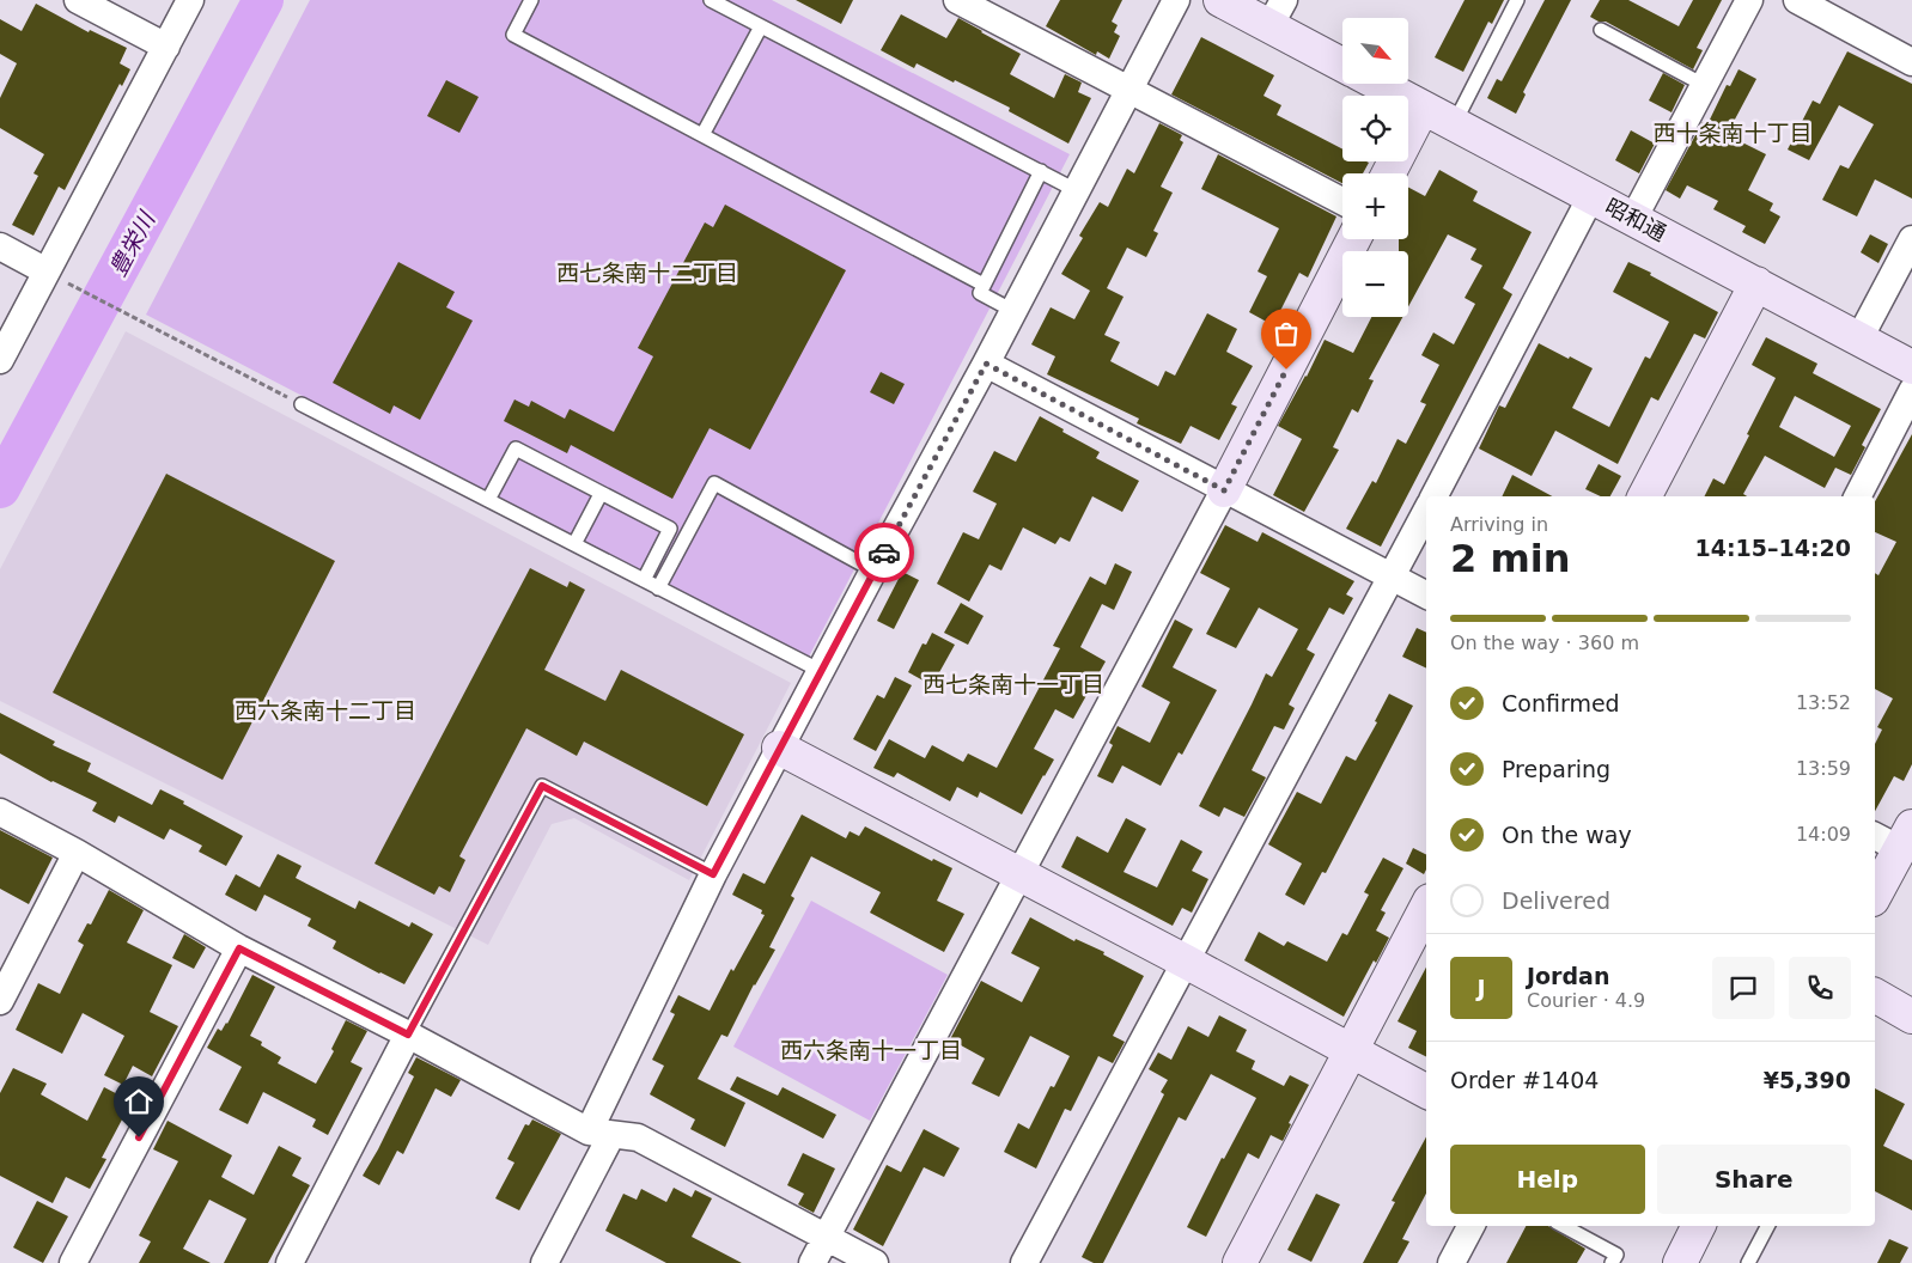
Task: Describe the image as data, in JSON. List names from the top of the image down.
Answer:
{
  "streets": {
    "street": ["昭和通"]
  },
  "districts": [
    "西十条南十丁目",
    "西七条南十二丁目",
    "西七条南十一丁目",
    "西六条南十二丁目",
    "西六条南十一丁目"
  ],
  "water": ["豊栄川"],
  "north": "bottom right",
  "page": {
    "map_buttons": ["+", "−"],
    "heading": ["2 min", "Arriving in", "14:15–14:20"],
    "panel": [
      "Jordan",
      "Courier · 4.9",
      "Order #1404",
      "¥5,390"
    ],
    "bar": "On the way · 360 m",
    "list": [
      ["Confirmed", "13:52"],
      ["Preparing", "13:59"],
      ["On the way", "14:09"],
      "Delivered"
    ],
    "round": "J",
    "buttons": ["Help", "Share"]
  }
}
